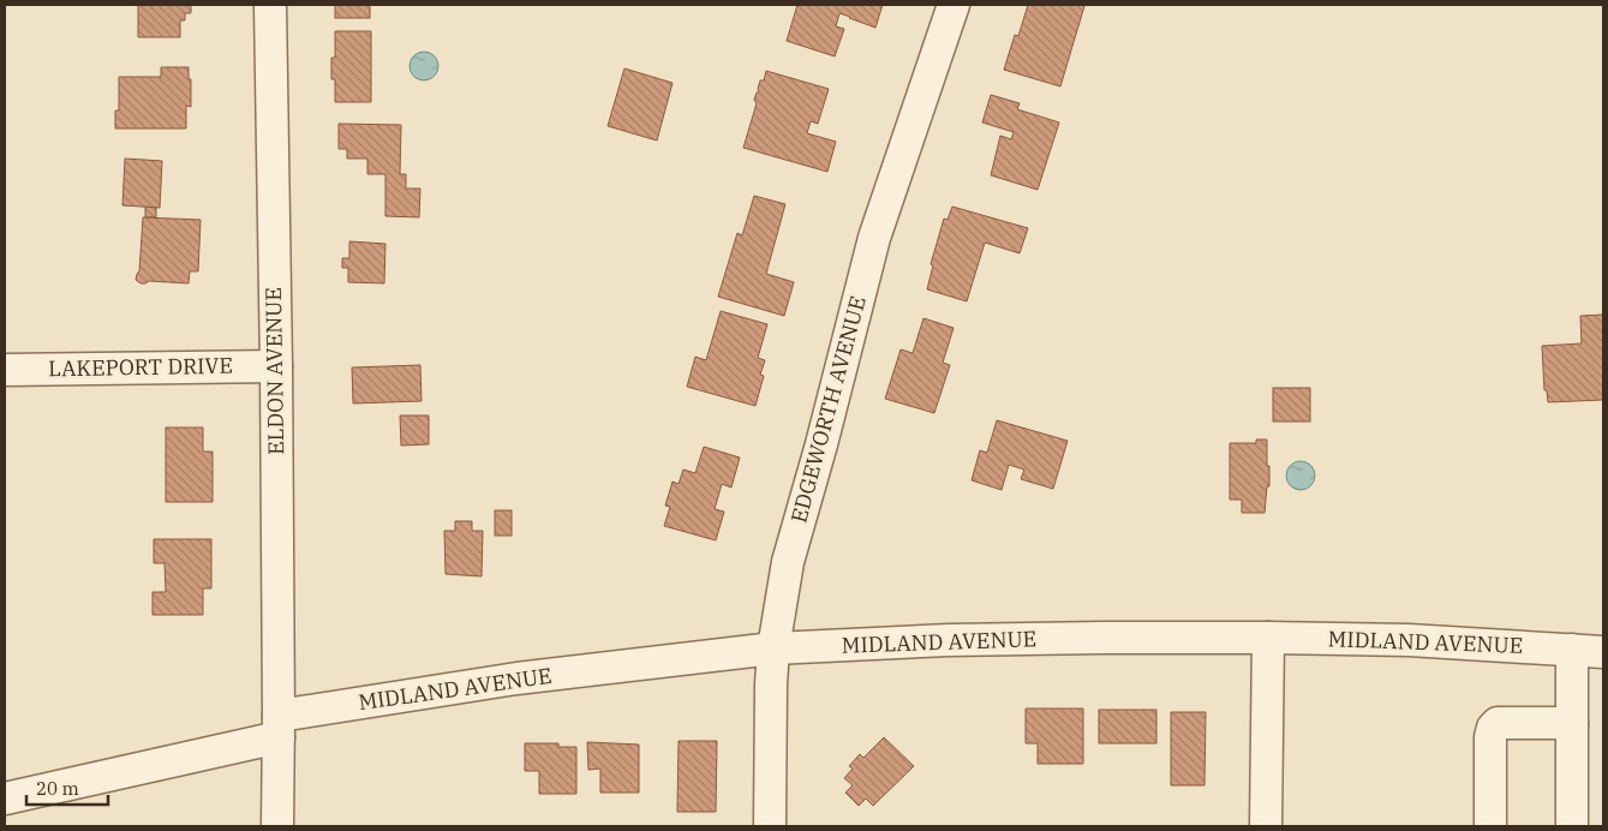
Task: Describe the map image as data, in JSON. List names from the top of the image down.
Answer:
{
  "streets": {
    "street": [
      "LAKEPORT DRIVE",
      "ELDON AVENUE",
      "EDGEWORTH AVENUE",
      "MIDLAND AVENUE"
    ]
  },
  "crossings": [
    ["LAKEPORT DRIVE", "ELDON AVENUE"],
    ["ELDON AVENUE", "MIDLAND AVENUE"],
    ["EDGEWORTH AVENUE", "MIDLAND AVENUE"]
  ],
  "scale_bar": "20 m"
}
